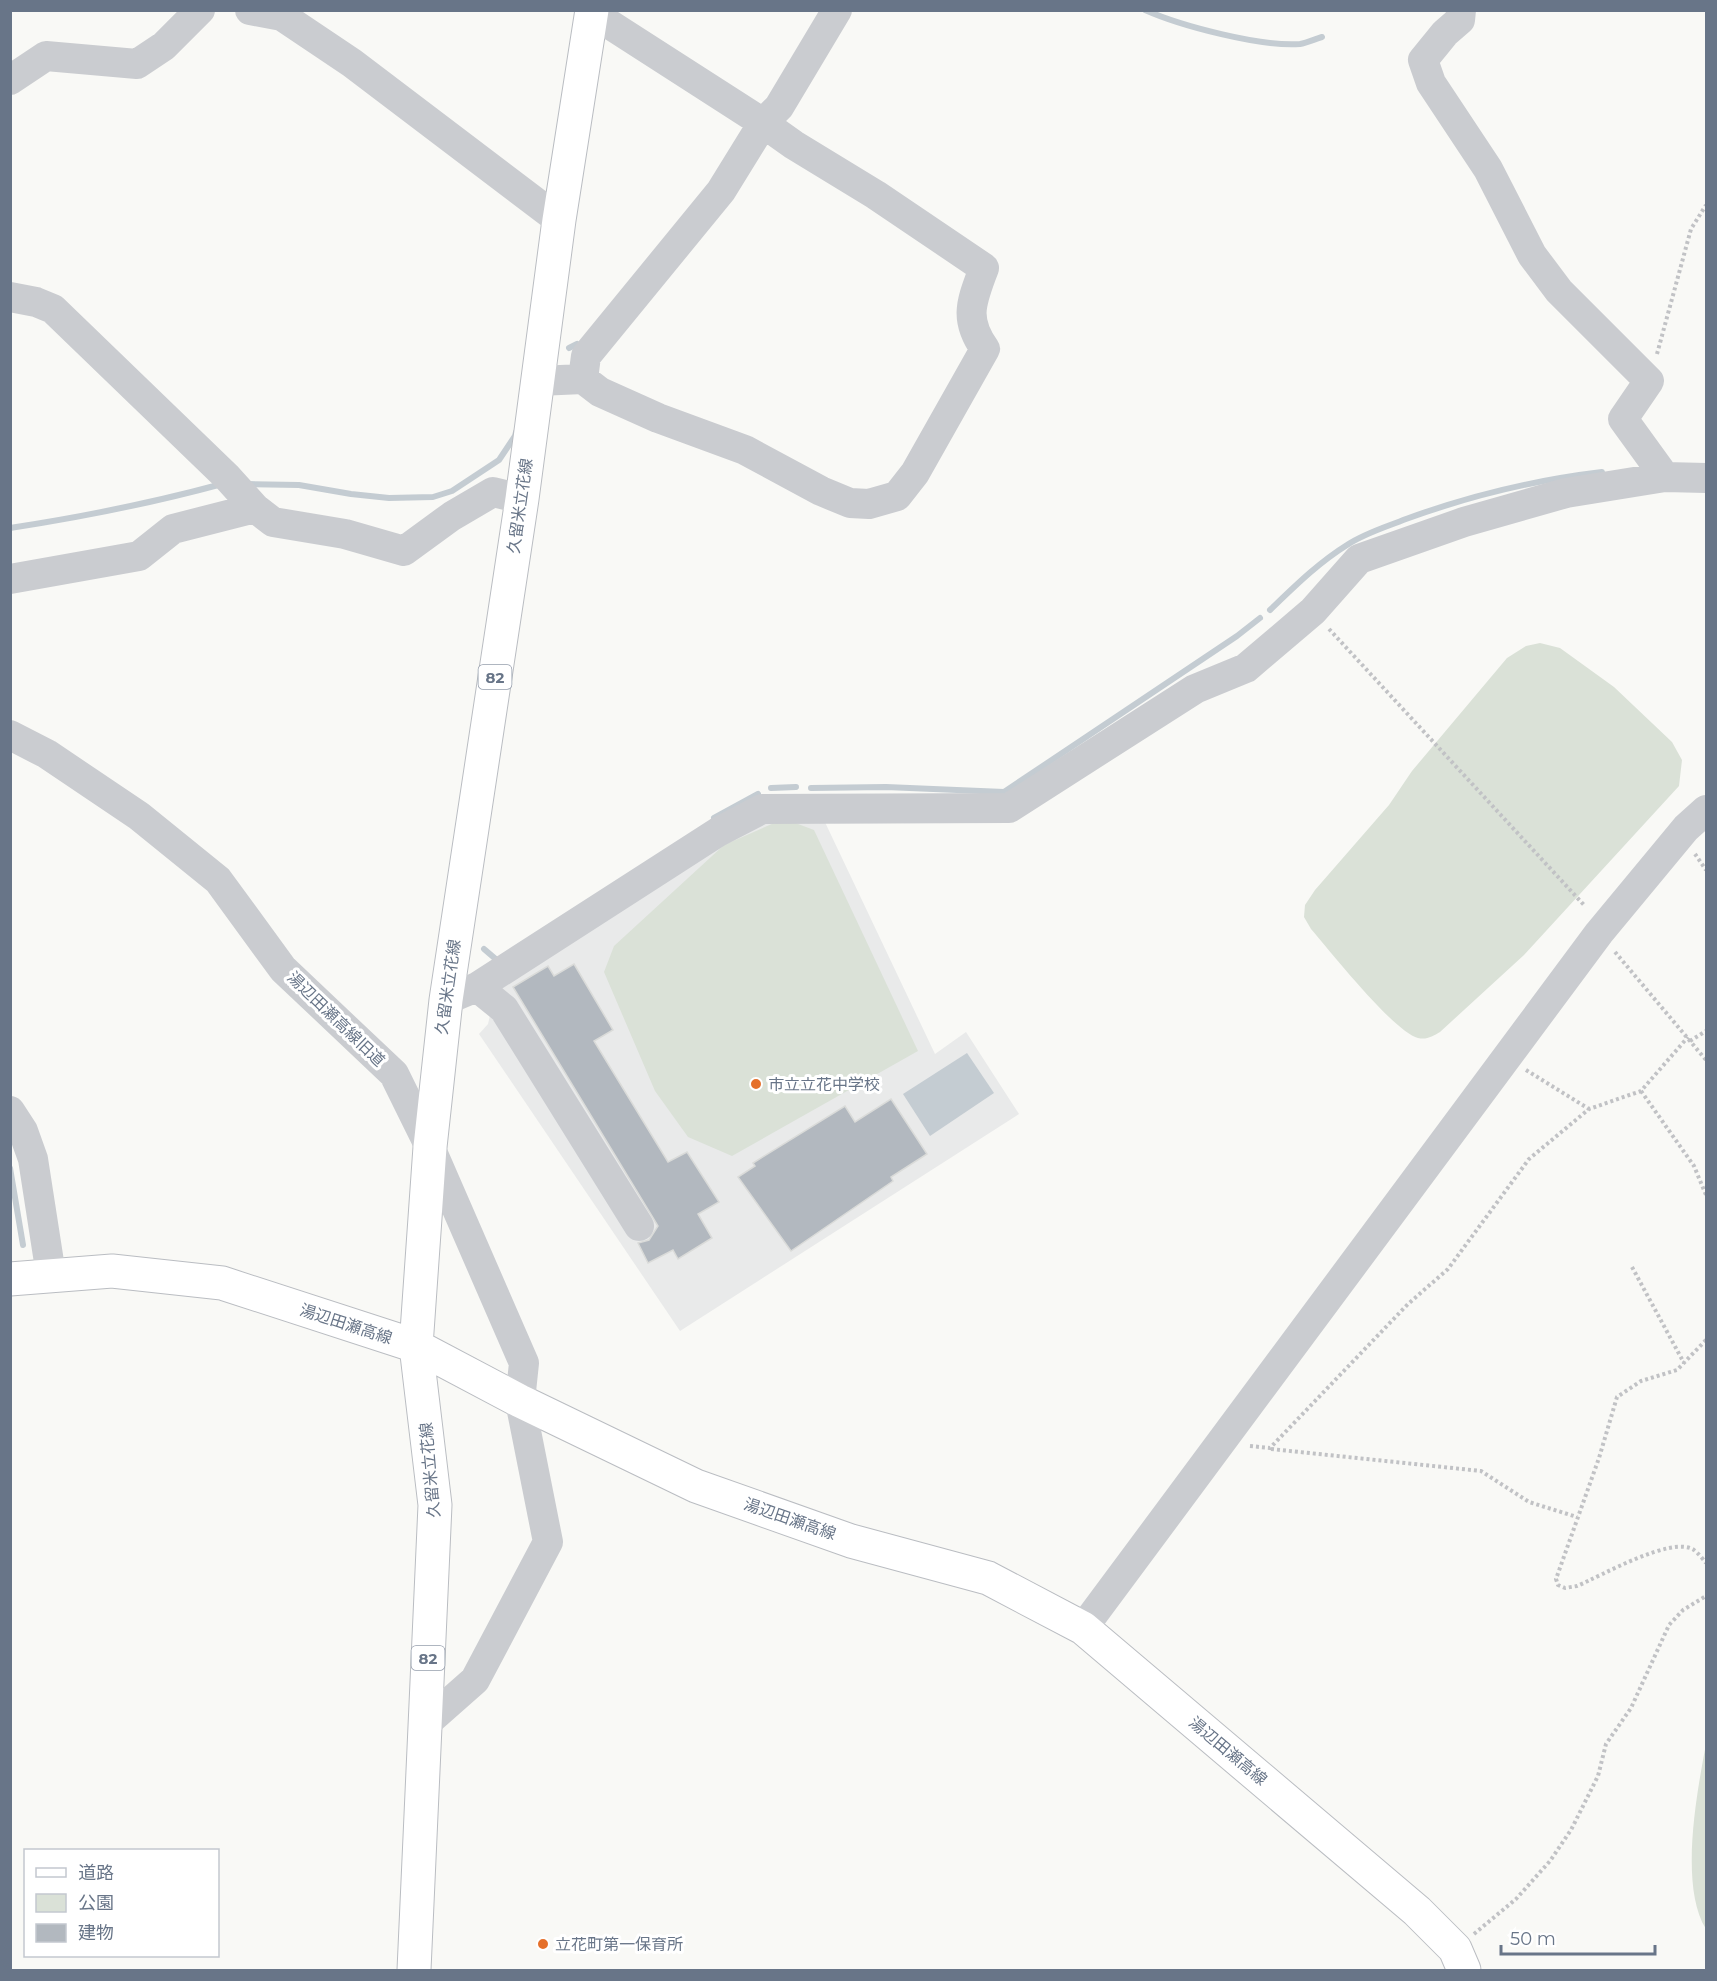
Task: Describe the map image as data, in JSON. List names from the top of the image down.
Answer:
{
  "streets": {
    "main road": ["久留米立花線", "82", "湯辺田瀬高線"],
    "street": ["湯辺田瀬高線旧道"]
  },
  "crossings": [
    ["久留米立花線", "湯辺田瀬高線旧道"],
    ["久留米立花線", "湯辺田瀬高線"],
    ["湯辺田瀬高線旧道", "湯辺田瀬高線"]
  ],
  "places": ["市立立花中学校", "立花町第一保育所"],
  "legend": ["道路", "公園", "建物"],
  "scale_bar": "50 m"
}
